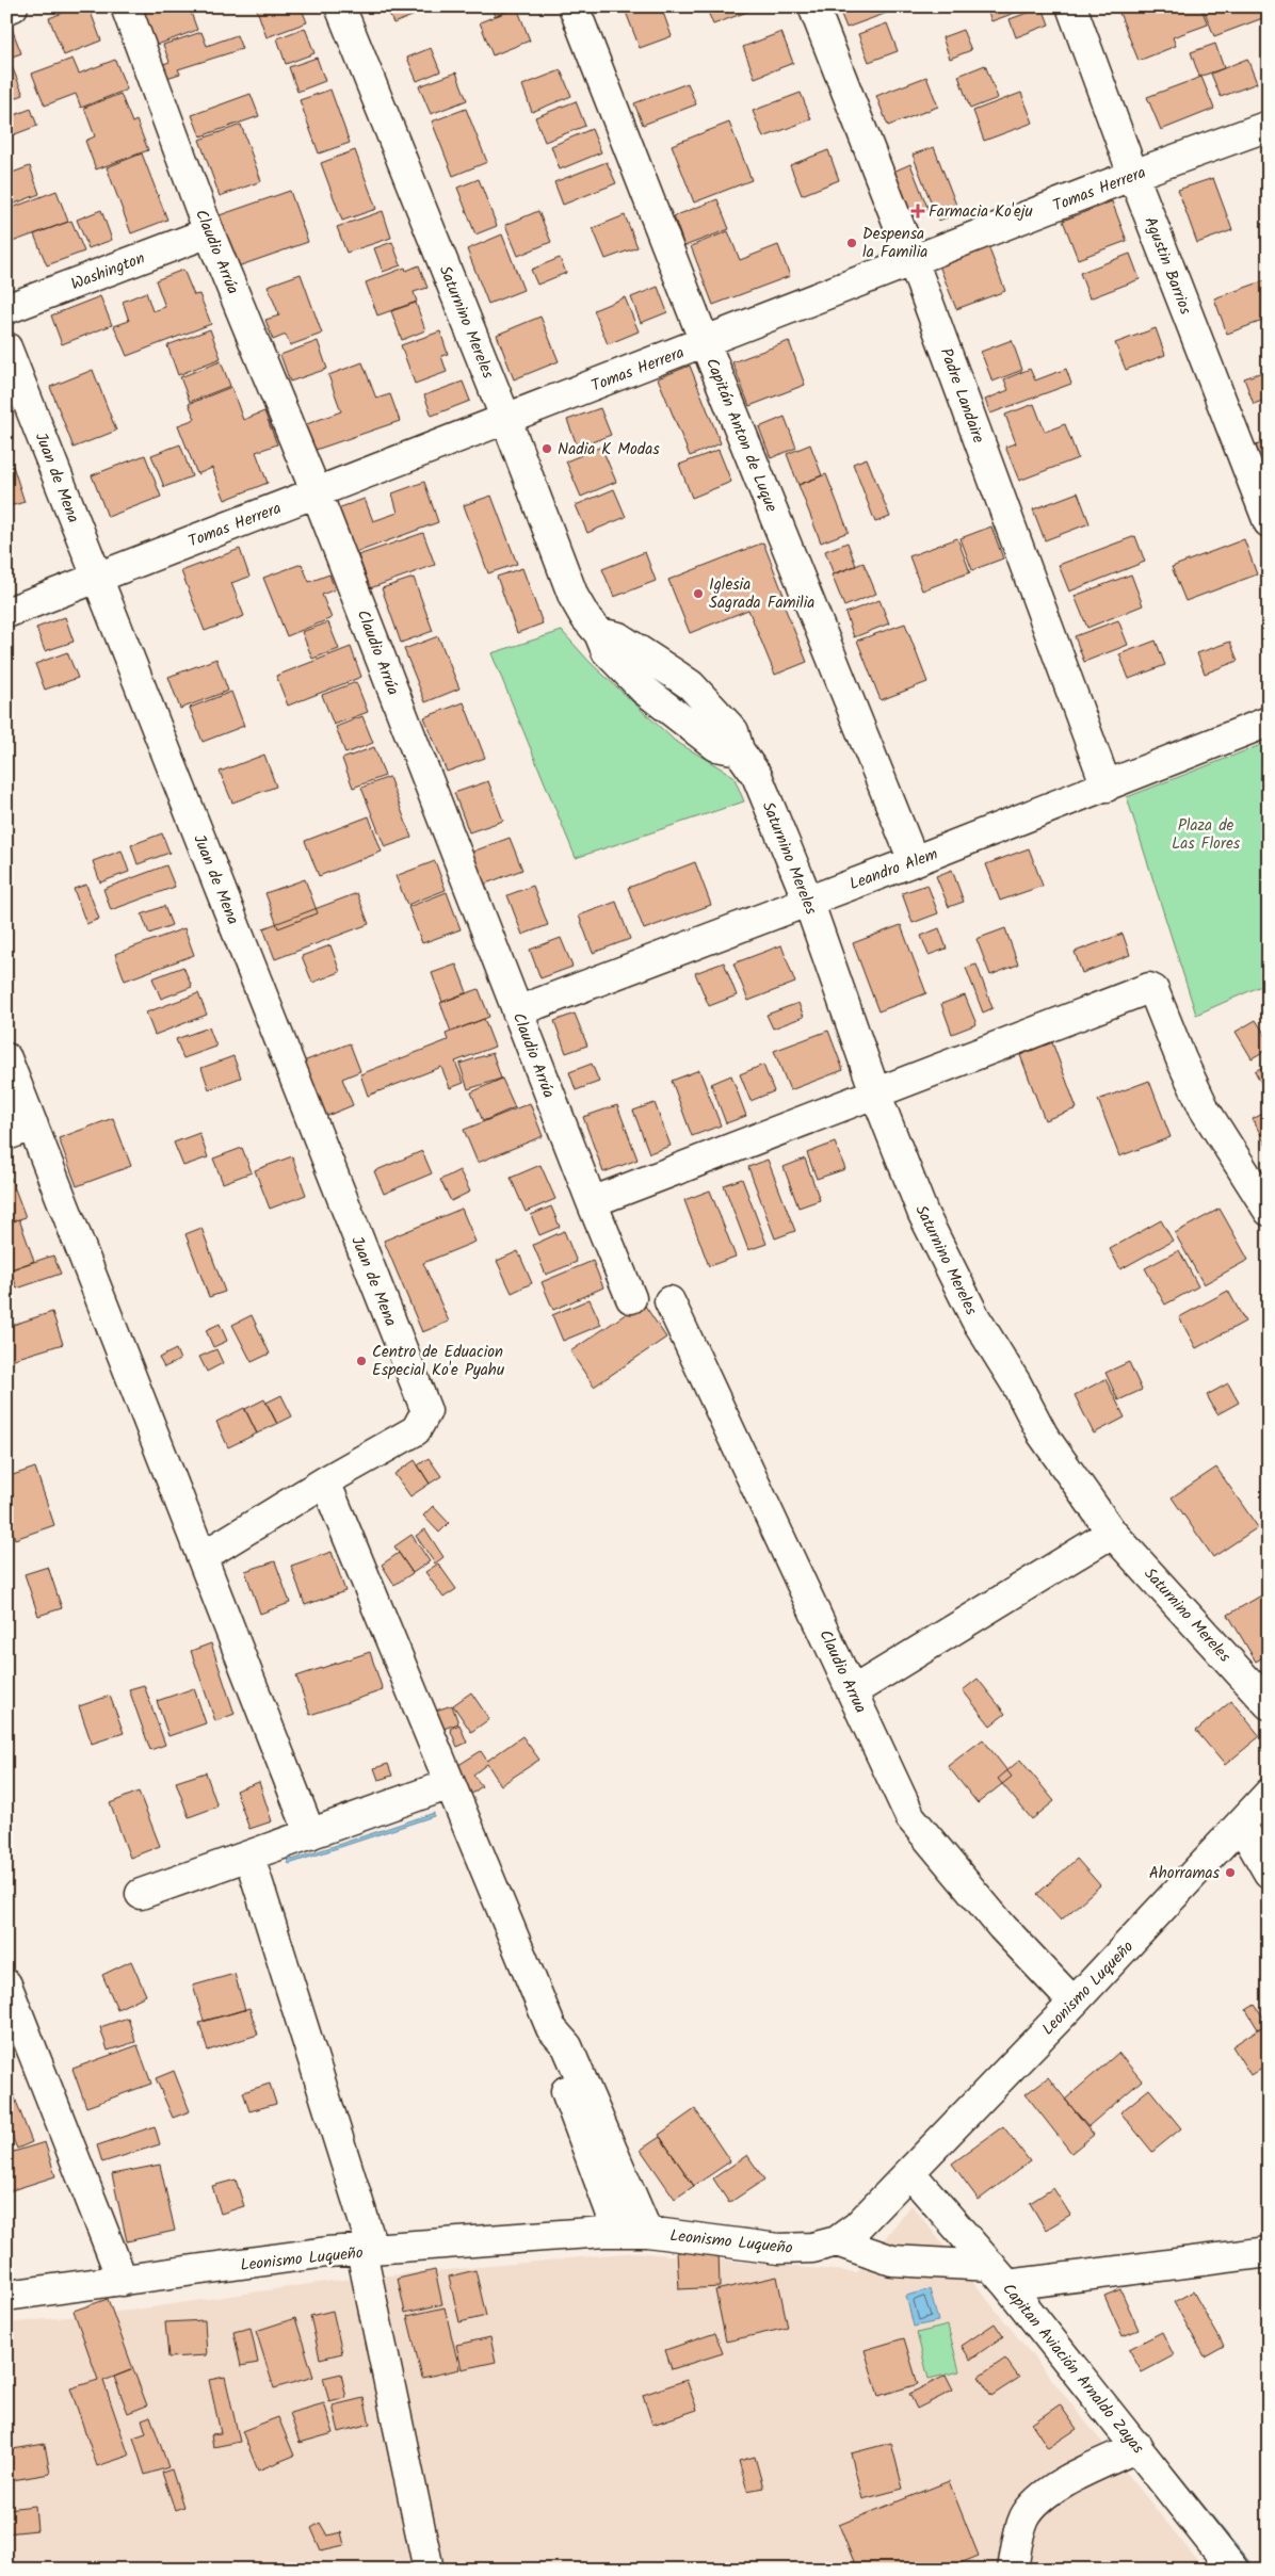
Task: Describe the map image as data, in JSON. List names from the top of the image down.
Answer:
{
  "streets": {
    "street": [
      "Tomas Herrera",
      "Claudio Arrúa",
      "Agustin Barrios",
      "Washington",
      "Saturnino Mereles",
      "Padre Landaire",
      "Capitán Anton de Luque",
      "Juan de Mena",
      "Leandro Alem",
      "Claudio Arrua",
      "Leonismo Luqueño",
      "Capitan Aviación Arnaldo Zayas"
    ]
  },
  "crossings": [
    ["Tomas Herrera", "Claudio Arrúa"],
    ["Tomas Herrera", "Agustin Barrios"],
    ["Tomas Herrera", "Saturnino Mereles"],
    ["Tomas Herrera", "Padre Landaire"],
    ["Tomas Herrera", "Capitán Anton de Luque"],
    ["Tomas Herrera", "Juan de Mena"],
    ["Claudio Arrúa", "Washington"],
    ["Claudio Arrúa", "Leandro Alem"],
    ["Saturnino Mereles", "Leandro Alem"],
    ["Padre Landaire", "Leandro Alem"],
    ["Capitán Anton de Luque", "Leandro Alem"],
    ["Claudio Arrua", "Leonismo Luqueño"],
    ["Leonismo Luqueño", "Capitan Aviación Arnaldo Zayas"]
  ],
  "parks": ["Plaza de Las Flores"],
  "places": {
    "health": ["Farmacia Ko'eju"],
    "other": [
      "Despensa la Familia",
      "Nadia K Modas",
      "Iglesia Sagrada Familia",
      "Centro de Eduacion Especial Ko'e Pyahu",
      "Ahorramas"
    ]
  }
}
